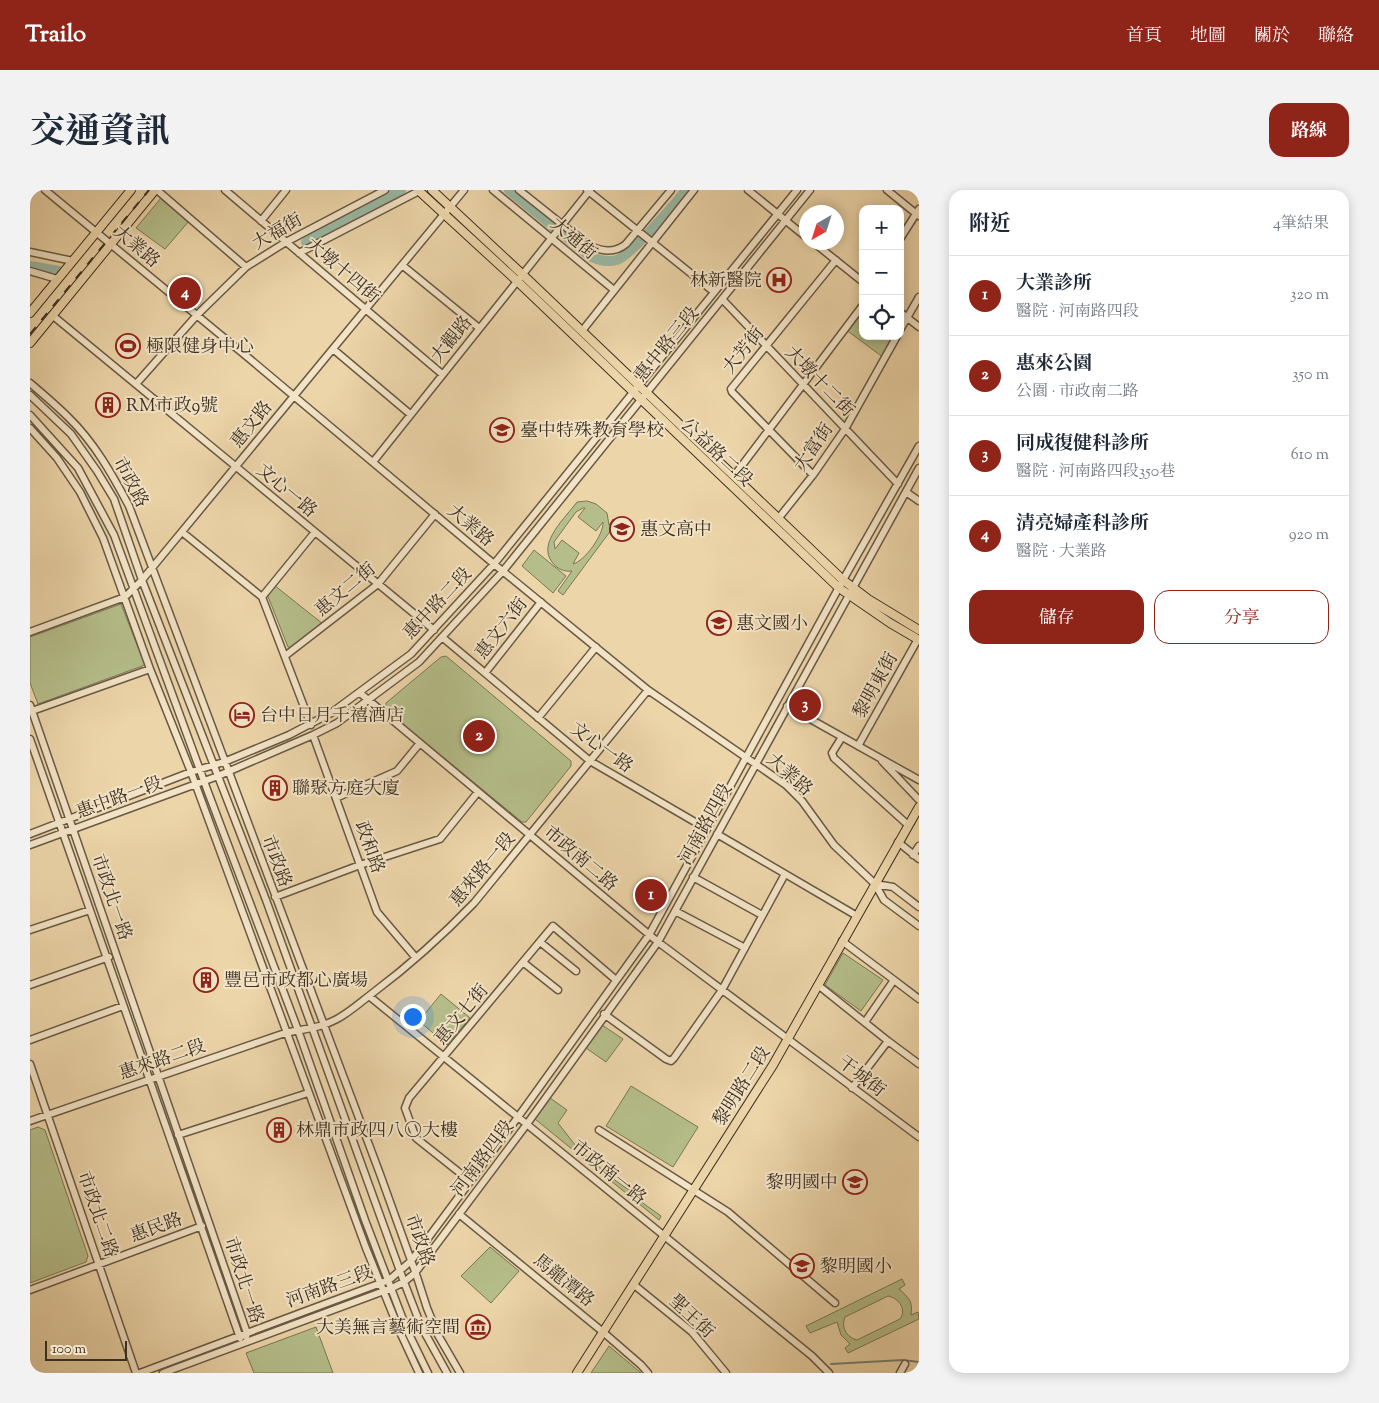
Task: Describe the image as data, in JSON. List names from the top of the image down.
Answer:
{
  "streets": {
    "main road": ["公益路二段", "黎明路二段"],
    "street": [
      "大福街",
      "大通街",
      "大業路",
      "大墩十四街",
      "大觀路",
      "惠中路三段",
      "大芳街",
      "大墩十二街",
      "惠文路",
      "大富街",
      "市政路",
      "文心一路",
      "惠文二街",
      "惠中路二段",
      "惠文六街",
      "黎明東街",
      "惠中路一段",
      "河南路四段",
      "政和路",
      "市政南二路",
      "惠來路一段",
      "市政北一路",
      "惠文七街",
      "惠來路二段",
      "干城街",
      "市政南一路",
      "市政北二路",
      "惠民路",
      "馬龍潭路",
      "河南路三段",
      "聖王街"
    ]
  },
  "crossings": [
    ["大福街", "大業路"],
    ["大福街", "大墩十四街"],
    ["大福街", "公益路二段"],
    ["大福街", "文心一路"],
    ["大通街", "大觀路"],
    ["大業路", "大觀路"],
    ["大業路", "惠文路"],
    ["大業路", "惠文二街"],
    ["大業路", "惠中路二段"],
    ["大業路", "惠文六街"],
    ["大業路", "河南路四段"],
    ["大業路", "惠來路一段"],
    ["大業路", "黎明路二段"],
    ["大墩十四街", "大觀路"],
    ["大墩十四街", "惠文路"],
    ["大觀路", "公益路二段"],
    ["惠中路三段", "大墩十二街"],
    ["惠中路三段", "公益路二段"],
    ["惠中路三段", "惠中路二段"],
    ["大芳街", "大墩十二街"],
    ["大芳街", "大富街"],
    ["大芳街", "公益路二段"],
    ["大墩十二街", "大富街"],
    ["大墩十二街", "公益路二段"],
    ["大墩十二街", "河南路四段"],
    ["惠文路", "公益路二段"],
    ["惠文路", "市政路"],
    ["惠文路", "文心一路"],
    ["大富街", "公益路二段"],
    ["公益路二段", "惠中路二段"],
    ["公益路二段", "黎明東街"],
    ["公益路二段", "河南路四段"],
    ["市政路", "惠中路二段"],
    ["市政路", "惠中路一段"],
    ["市政路", "河南路四段"],
    ["市政路", "惠來路一段"],
    ["市政路", "惠來路二段"],
    ["市政路", "河南路三段"],
    ["文心一路", "惠文二街"],
    ["文心一路", "惠中路二段"],
    ["文心一路", "惠文六街"],
    ["文心一路", "河南路四段"],
    ["文心一路", "惠來路一段"],
    ["惠中路二段", "惠中路一段"],
    ["惠中路二段", "政和路"],
    ["惠中路二段", "市政南二路"],
    ["惠中路一段", "市政北一路"],
    ["河南路四段", "市政南二路"],
    ["河南路四段", "惠文七街"],
    ["河南路四段", "市政南一路"],
    ["河南路四段", "馬龍潭路"],
    ["河南路四段", "河南路三段"],
    ["政和路", "惠來路一段"],
    ["市政南二路", "惠來路一段"],
    ["市政南二路", "干城街"],
    ["市政南二路", "黎明路二段"],
    ["惠來路一段", "惠來路二段"],
    ["惠來路一段", "市政南一路"],
    ["市政北一路", "惠來路二段"],
    ["市政北一路", "惠民路"],
    ["市政北一路", "河南路三段"],
    ["惠文七街", "市政南一路"],
    ["惠來路二段", "市政北二路"],
    ["干城街", "黎明路二段"],
    ["黎明路二段", "市政南一路"],
    ["黎明路二段", "馬龍潭路"],
    ["黎明路二段", "聖王街"],
    ["市政北二路", "惠民路"]
  ],
  "places": {
    "hospital": ["林新醫院"],
    "sports": ["極限健身中心"],
    "building": [
      "RM市政9號",
      "聯聚方庭大廈",
      "豐邑市政都心廣場",
      "林鼎市政四八〇大樓"
    ],
    "school or university": [
      "臺中特殊教育學校",
      "惠文高中",
      "惠文國小",
      "黎明國中",
      "黎明國小"
    ],
    "hotel": ["台中日月千禧酒店"],
    "museum": ["大美無言藝術空間"]
  },
  "scale_bar": "100 m",
  "north": "bottom left",
  "page": {
    "header": "Trailo",
    "nav": [
      "首頁",
      "地圖",
      "關於",
      "聯絡"
    ],
    "title": "交通資訊",
    "buttons": [
      "路線",
      ["儲存", "分享"]
    ],
    "heading": ["附近", "4筆結果"],
    "map_buttons": ["+", "−"],
    "list": [
      {
        "mark": "1",
        "name": "大業診所",
        "note": "醫院 · 河南路四段",
        "value": "320 m"
      },
      {
        "mark": "2",
        "name": "惠來公園",
        "note": "公園 · 市政南二路",
        "value": "350 m"
      },
      {
        "mark": "3",
        "name": "同成復健科診所",
        "note": "醫院 · 河南路四段350巷",
        "value": "610 m"
      },
      {
        "mark": "4",
        "name": "清亮婦產科診所",
        "note": "醫院 · 大業路",
        "value": "920 m"
      }
    ],
    "pins": [
      "4",
      "3",
      "2",
      "1"
    ],
    "scale": "100 m"
  }
}
